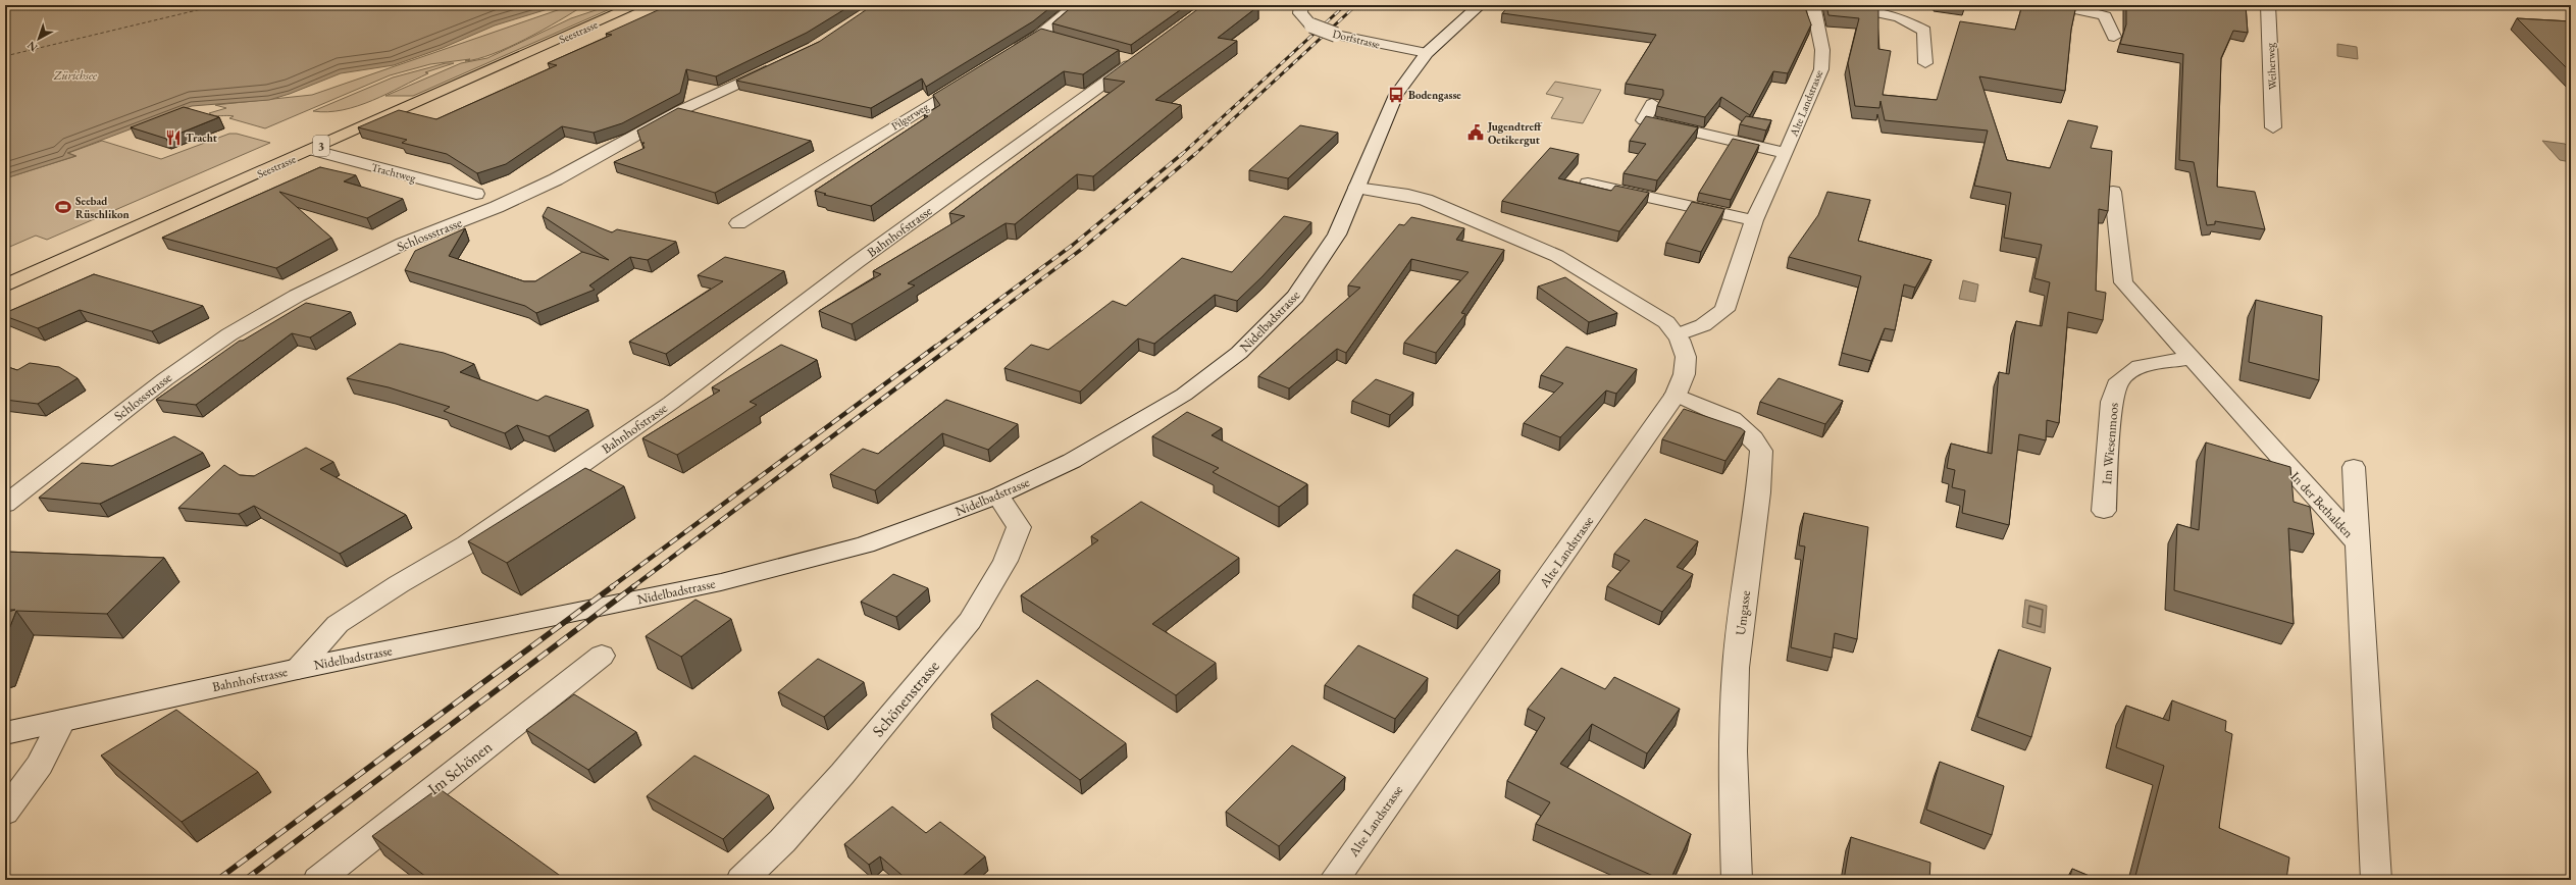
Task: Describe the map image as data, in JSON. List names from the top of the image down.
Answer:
{
  "streets": {
    "main road": ["Seestrasse", "3"],
    "street": [
      "Dorfstrasse",
      "Weiherweg",
      "Alte Landstrasse",
      "Pilgerweg",
      "Trachtweg",
      "Bahnhofstrasse",
      "Schlossstrasse",
      "Nidelbadstrasse",
      "Im Wiesenmoos",
      "In der Bethalden",
      "Umgasse",
      "Schönenstrasse",
      "Im Schönen"
    ]
  },
  "crossings": [
    ["Seestrasse", "Trachtweg"],
    ["Dorfstrasse", "Nidelbadstrasse"],
    ["Alte Landstrasse", "Umgasse"],
    ["Bahnhofstrasse", "Nidelbadstrasse"],
    ["Nidelbadstrasse", "Schönenstrasse"],
    ["Im Wiesenmoos", "In der Bethalden"]
  ],
  "water": ["Zürichsee"],
  "places": {
    "bus stop": ["Bodengasse"],
    "public building": ["Jugendtreff Oetikergut"],
    "restaurant": ["Tracht"],
    "sports": ["Seebad Rüschlikon"]
  },
  "north": "bottom left"
}
